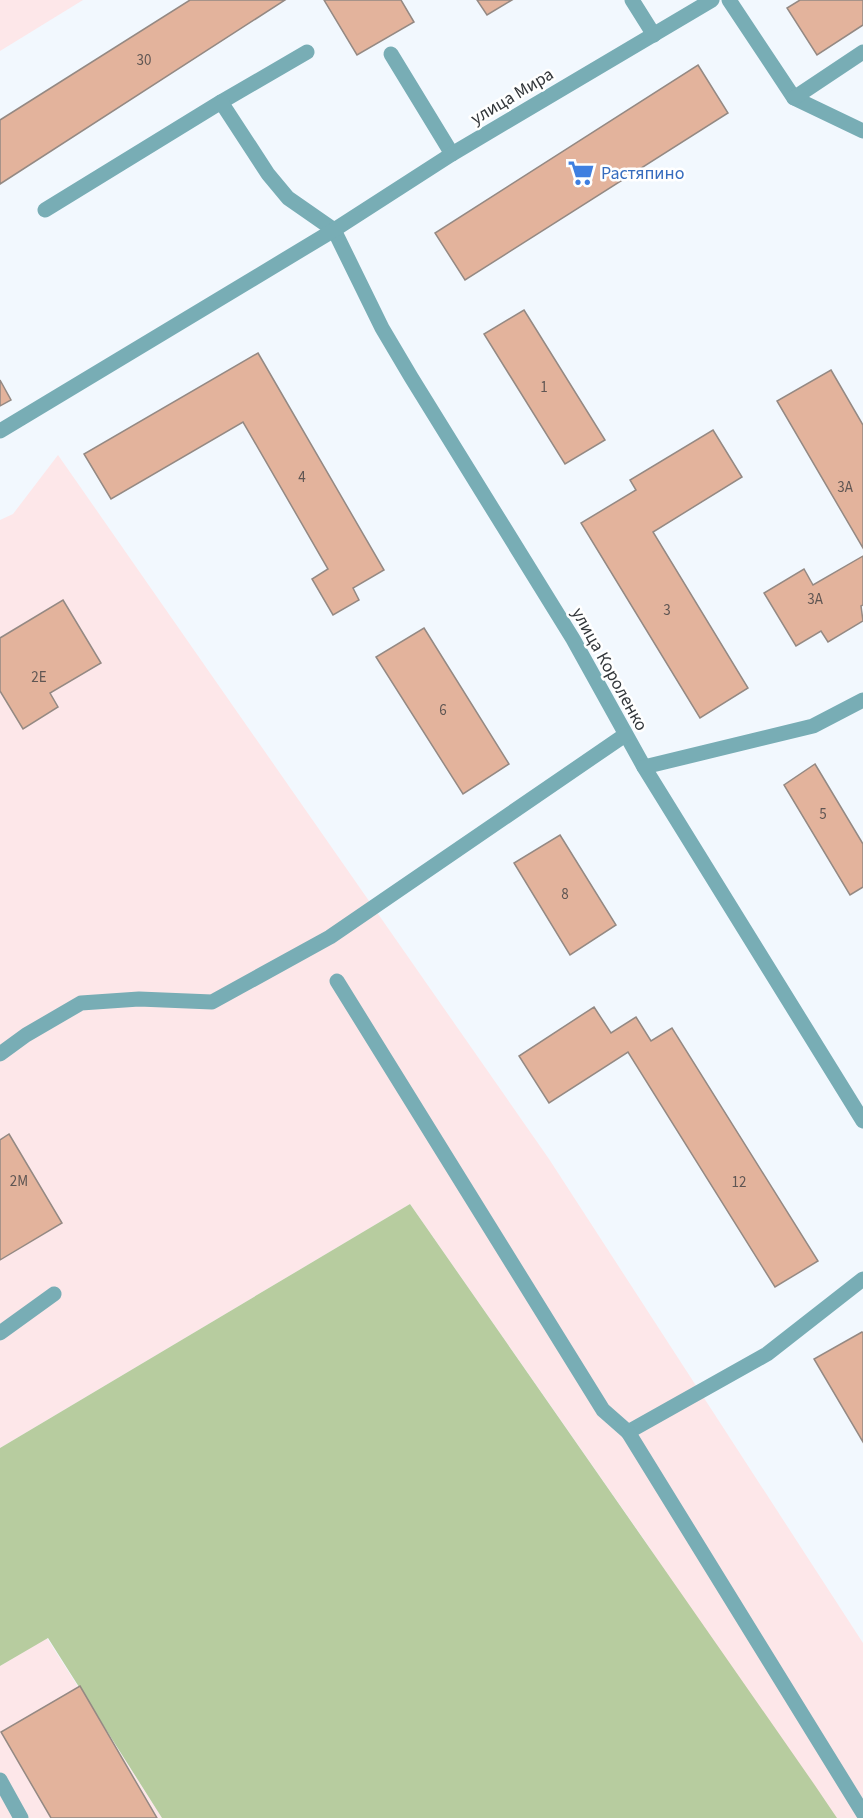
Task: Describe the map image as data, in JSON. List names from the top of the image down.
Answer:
{
  "streets": {
    "street": ["улица Мира", "улица Короленко"]
  },
  "crossings": [
    ["улица Мира", "улица Короленко"]
  ],
  "places": {
    "supermarket": ["Растяпино"]
  },
  "house_numbers": [
    "30",
    "1",
    "4",
    "3А",
    "3А",
    "3",
    "2Е",
    "6",
    "5",
    "8",
    "2М",
    "12"
  ]
}
